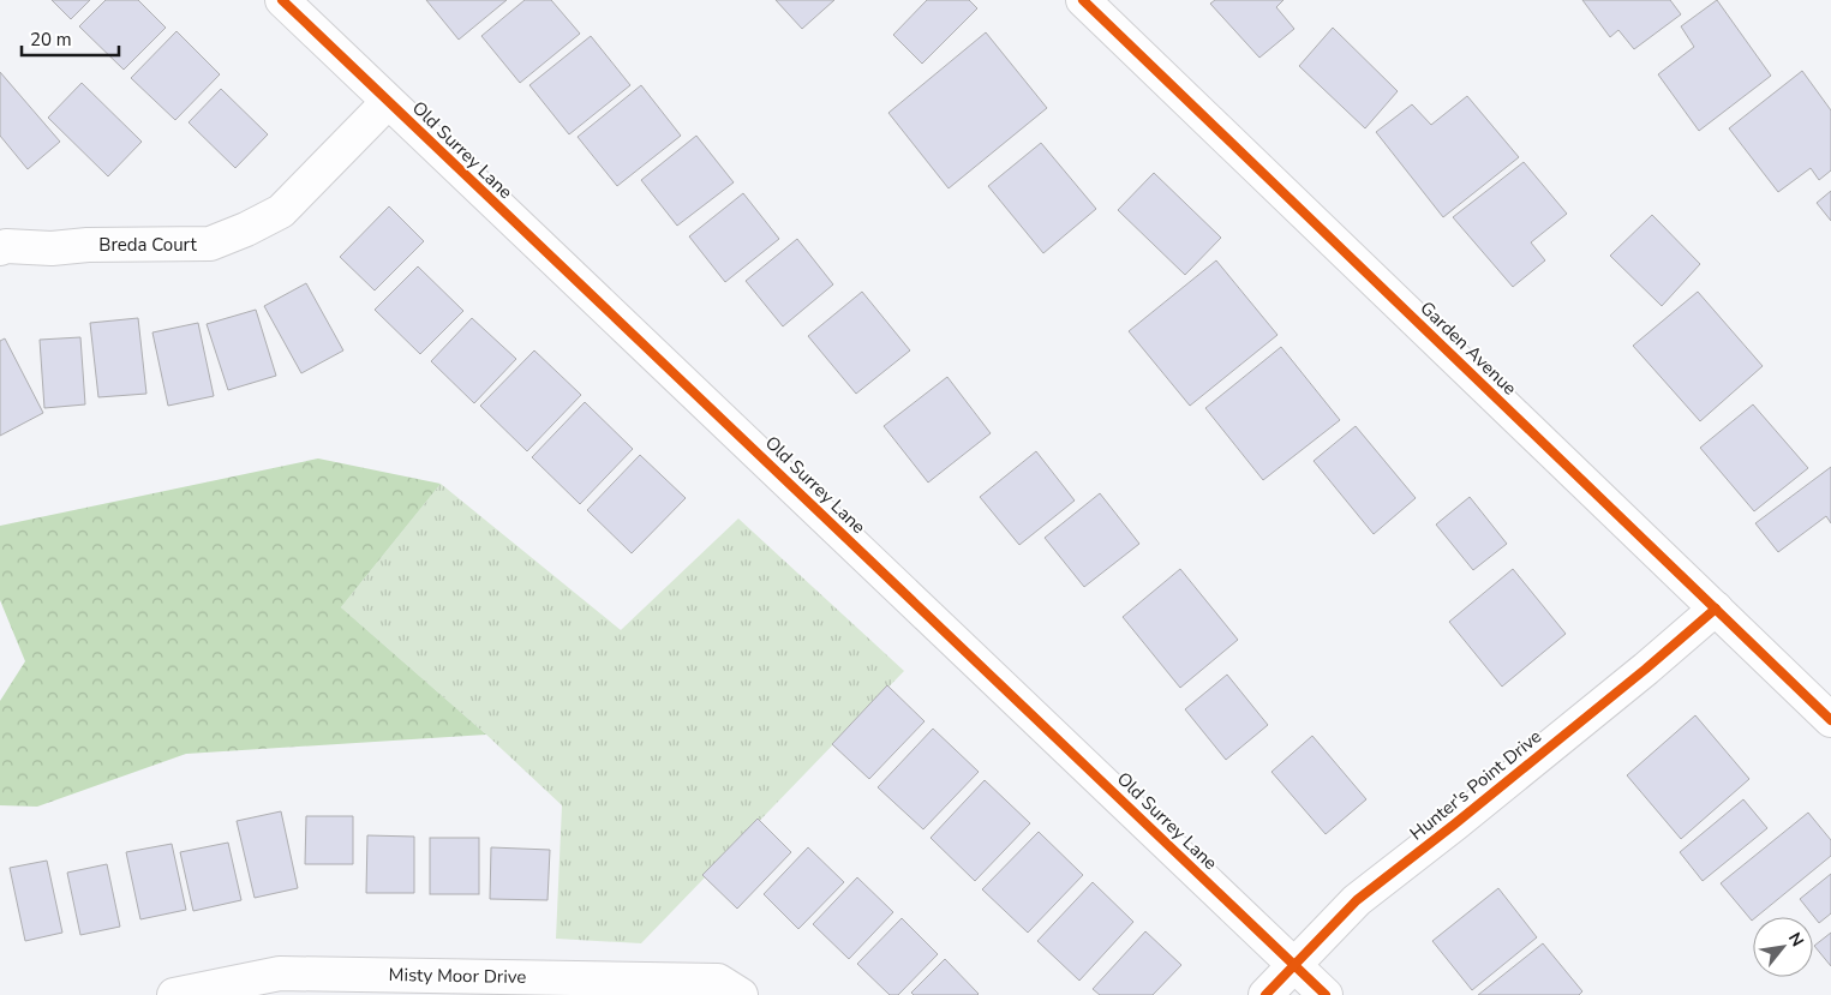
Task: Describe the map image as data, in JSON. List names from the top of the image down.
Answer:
{
  "streets": {
    "street": [
      "Old Surrey Lane",
      "Breda Court",
      "Garden Avenue",
      "Hunter's Point Drive",
      "Misty Moor Drive"
    ]
  },
  "crossings": [
    ["Old Surrey Lane", "Breda Court"],
    ["Old Surrey Lane", "Hunter's Point Drive"],
    ["Garden Avenue", "Hunter's Point Drive"]
  ],
  "scale_bar": "20 m",
  "north": "top right"
}
